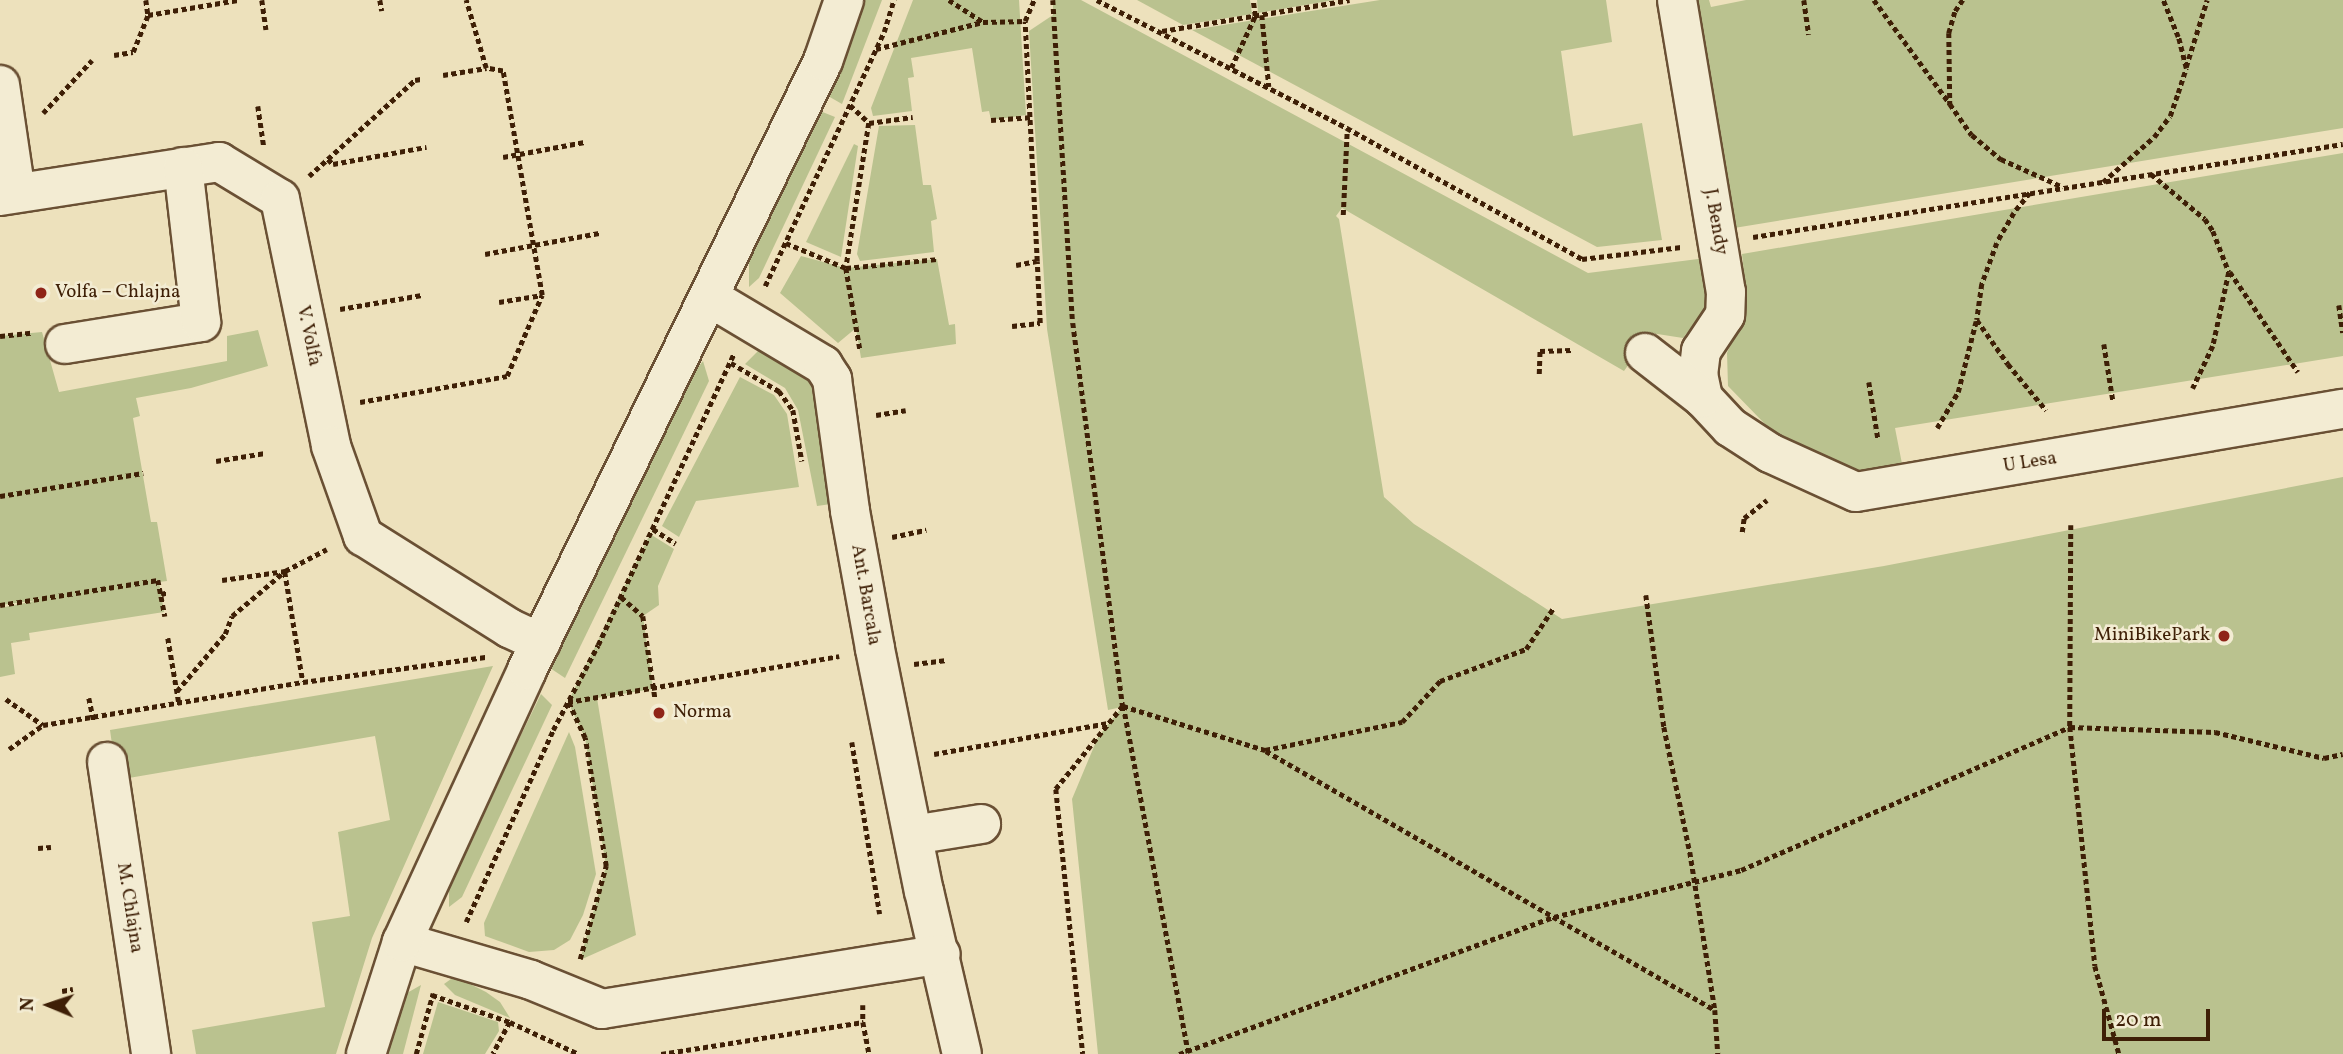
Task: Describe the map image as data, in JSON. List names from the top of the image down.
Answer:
{
  "streets": {
    "street": [
      "J. Bendy",
      "V. Volfa",
      "U Lesa",
      "Ant. Barcala",
      "M. Chlajna"
    ]
  },
  "crossings": [
    ["J. Bendy", "U Lesa"]
  ],
  "places": ["Volfa – Chlajna", "MiniBikePark", "Norma"],
  "scale_bar": "20 m",
  "north": "left"
}
